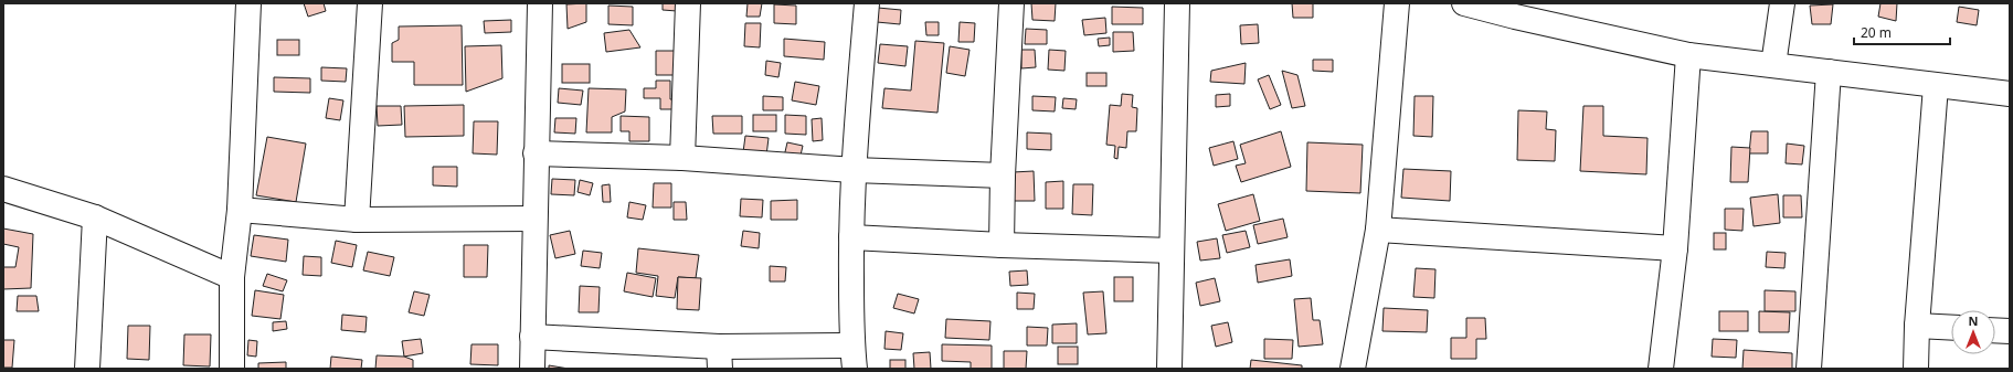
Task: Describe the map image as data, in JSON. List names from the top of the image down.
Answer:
{
  "scale_bar": "20 m",
  "north": "top"
}
